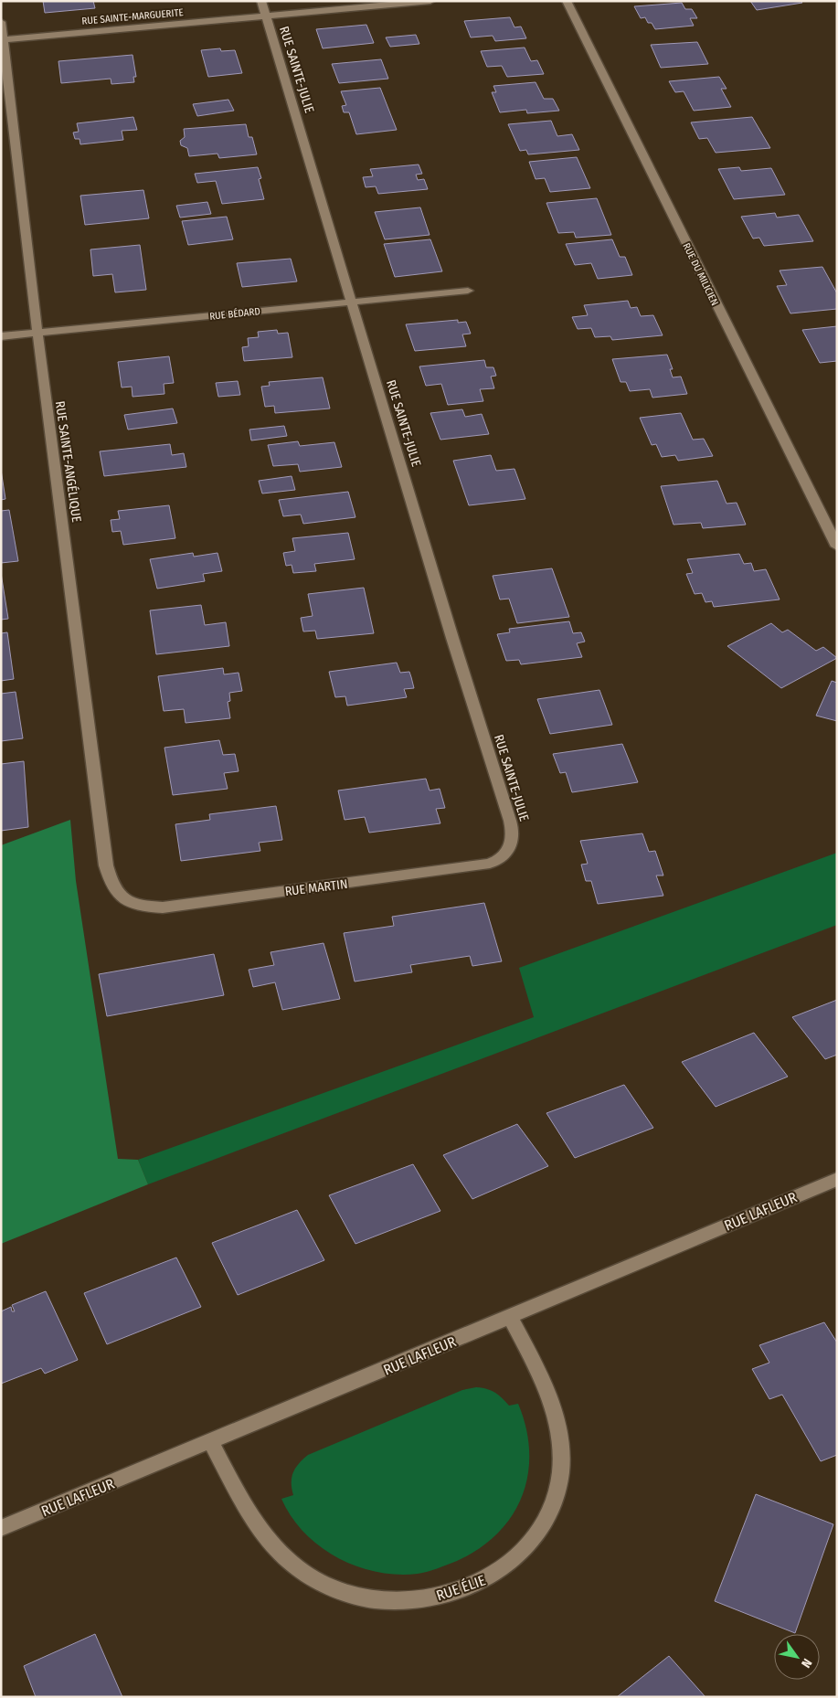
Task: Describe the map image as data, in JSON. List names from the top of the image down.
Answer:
{
  "streets": {
    "street": [
      "RUE SAINTE-MARGUERITE",
      "RUE SAINTE-JULIE",
      "RUE DU MILICIEN",
      "RUE BÉDARD",
      "RUE SAINTE-ANGÉLIQUE",
      "RUE MARTIN",
      "RUE LAFLEUR",
      "RUE ÉLIE"
    ]
  },
  "crossings": [
    ["RUE SAINTE-MARGUERITE", "RUE SAINTE-JULIE"],
    ["RUE SAINTE-MARGUERITE", "RUE SAINTE-ANGÉLIQUE"],
    ["RUE SAINTE-JULIE", "RUE BÉDARD"],
    ["RUE SAINTE-JULIE", "RUE MARTIN"],
    ["RUE BÉDARD", "RUE SAINTE-ANGÉLIQUE"],
    ["RUE SAINTE-ANGÉLIQUE", "RUE MARTIN"],
    ["RUE LAFLEUR", "RUE ÉLIE"]
  ],
  "north": "bottom right"
}
